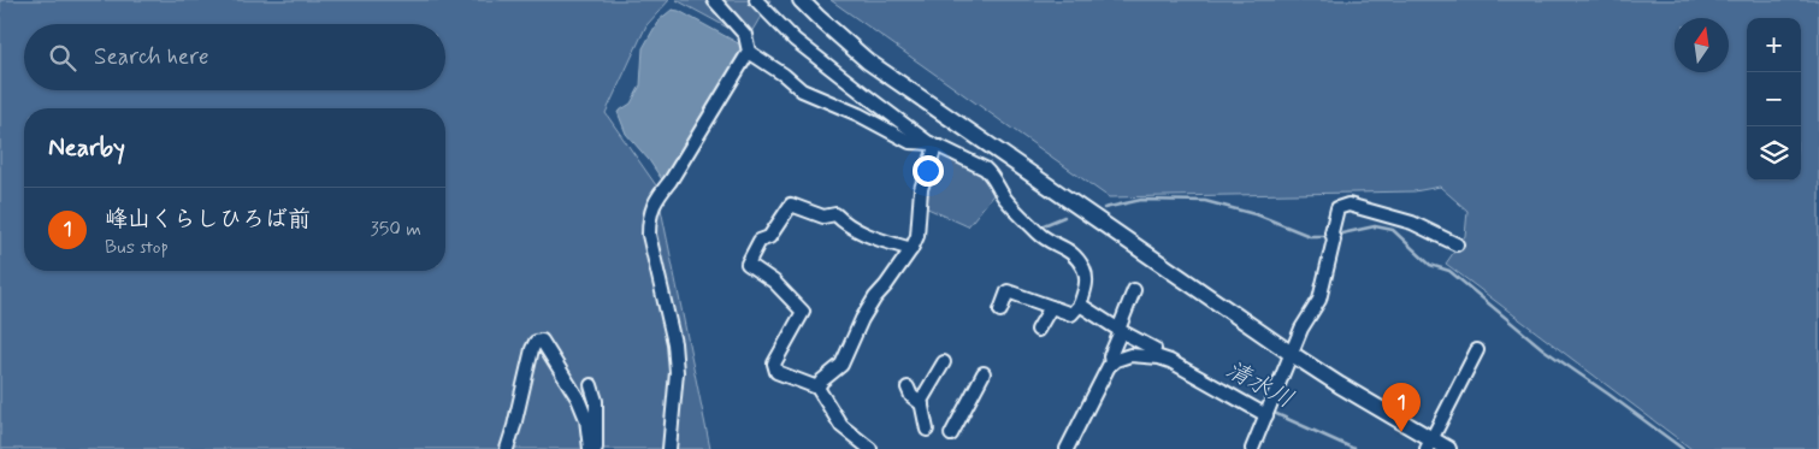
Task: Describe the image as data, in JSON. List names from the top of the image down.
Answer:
{
  "water": ["清水川"],
  "north": "top",
  "page": {
    "map_buttons": ["+", "−"],
    "search": "Search here",
    "heading": "Nearby",
    "list": [
      {
        "mark": "1",
        "name": "峰山くらしひろば前",
        "note": "Bus stop",
        "value": "350 m"
      }
    ],
    "pins": "1"
  }
}
